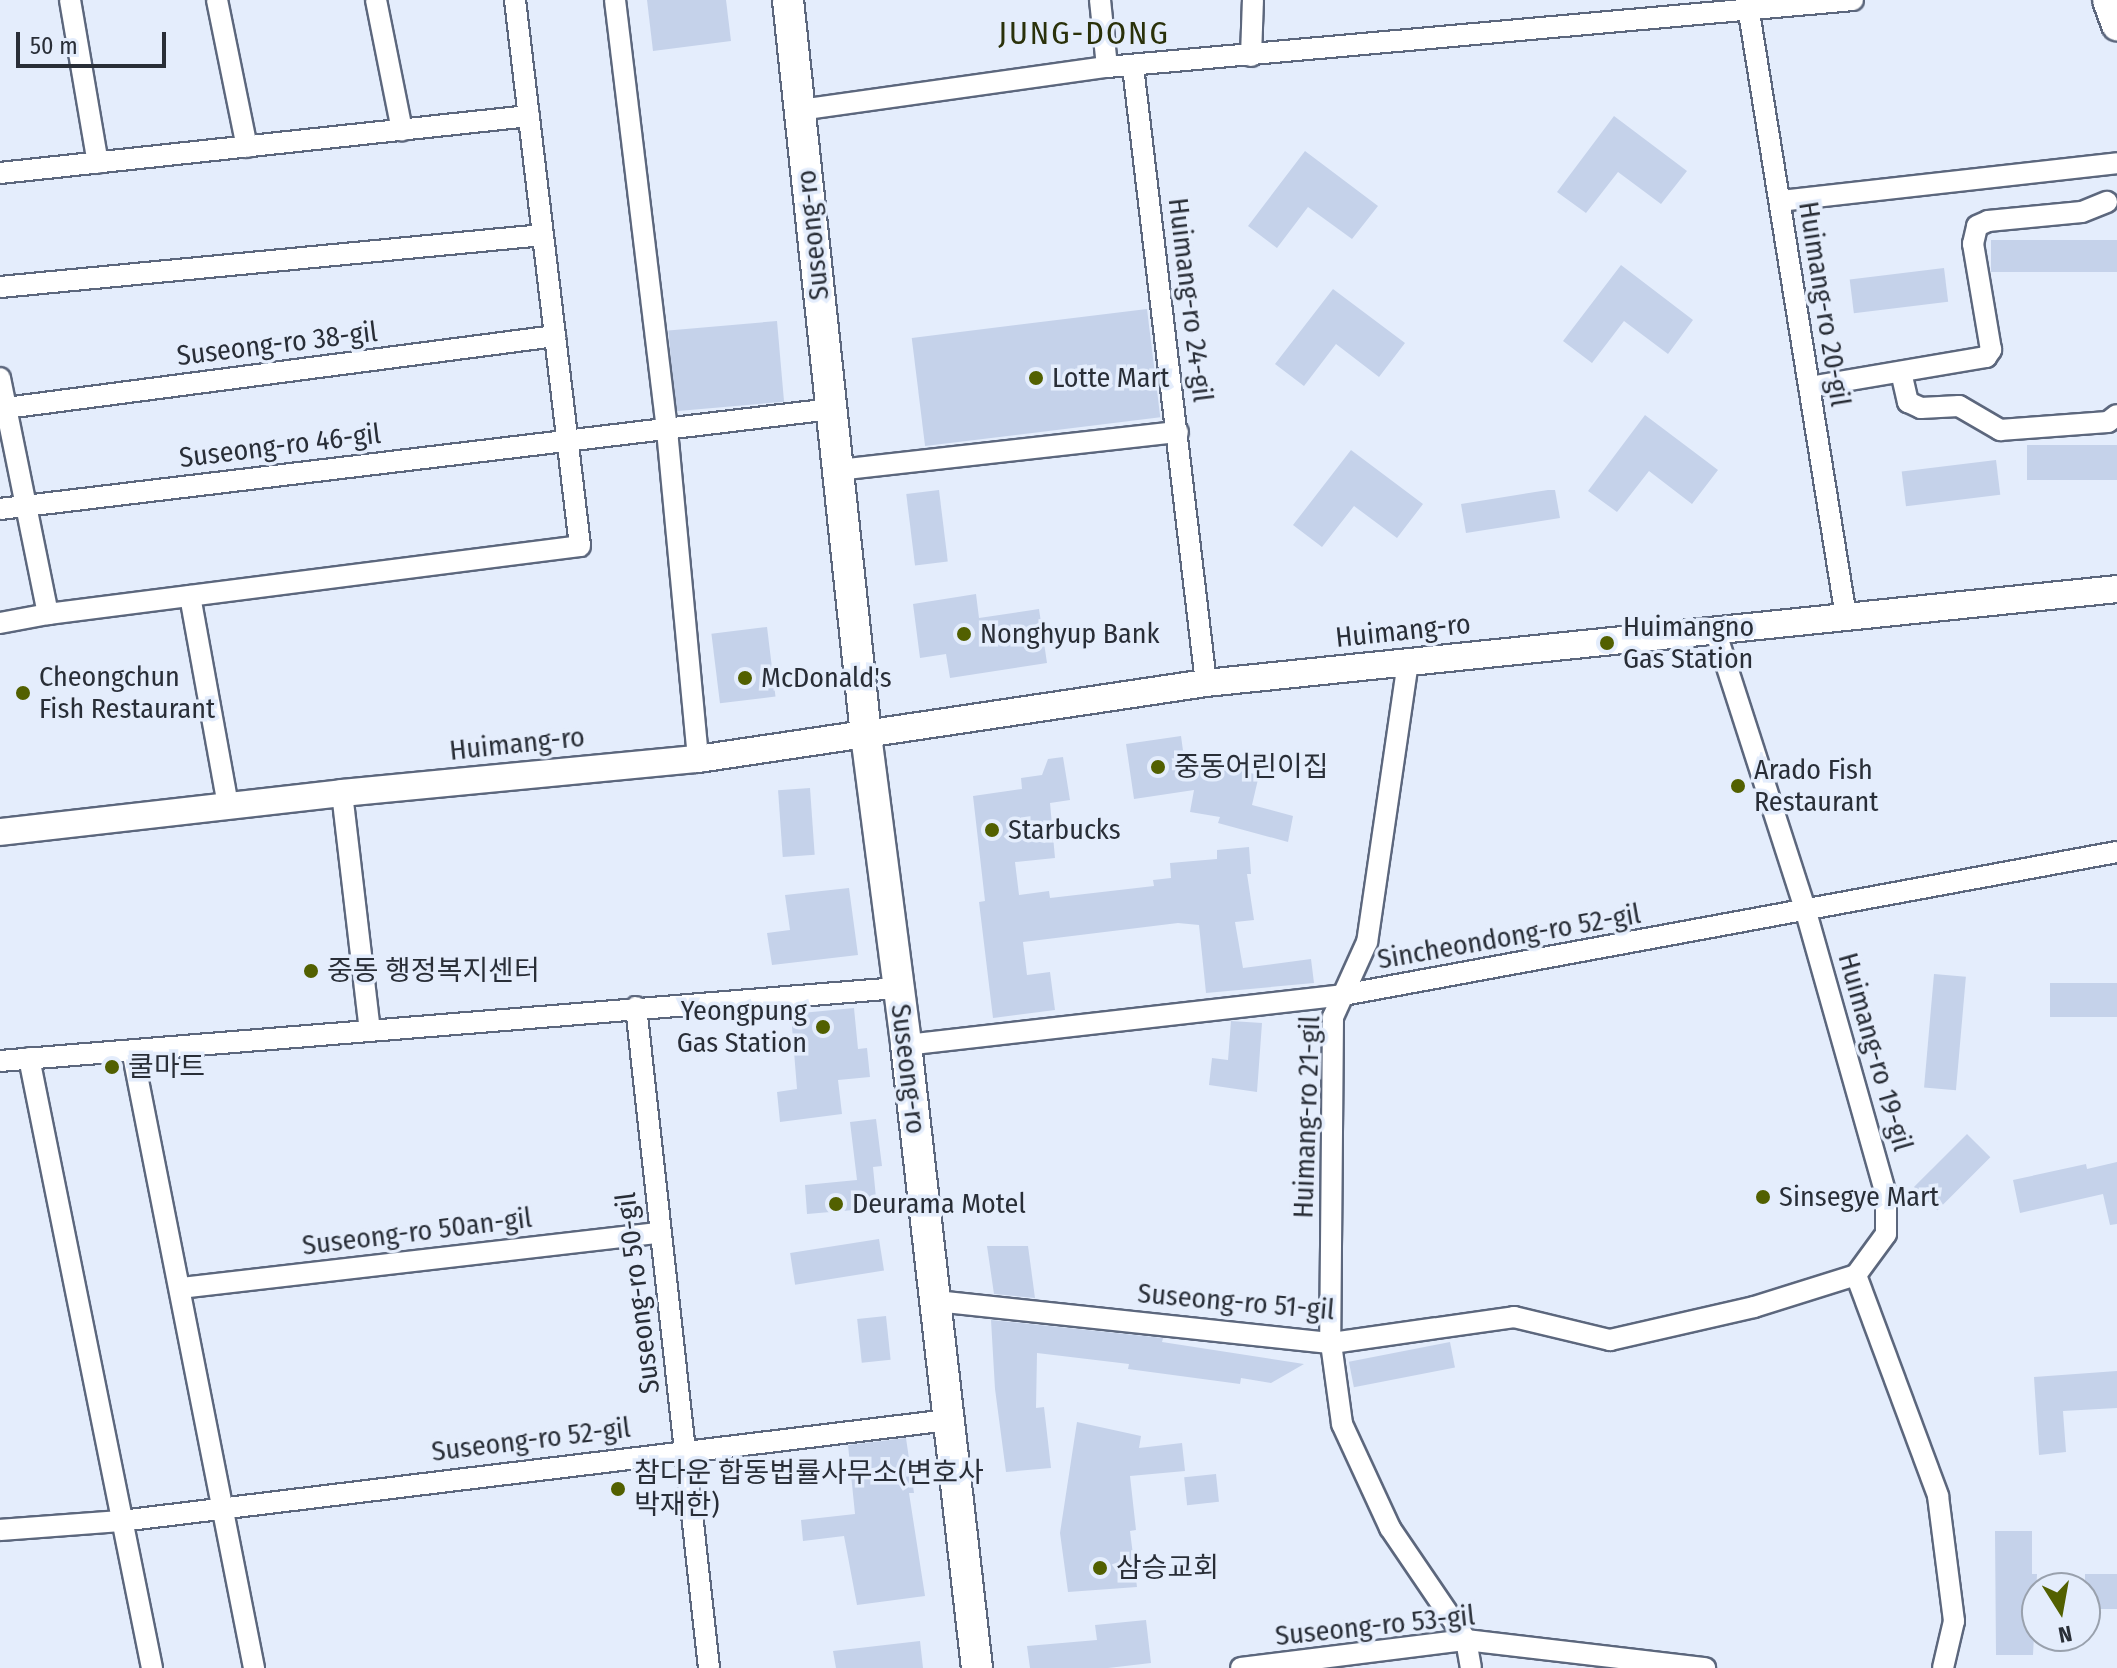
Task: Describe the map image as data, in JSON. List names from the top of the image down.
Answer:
{
  "streets": {
    "main road": ["Suseong-ro"],
    "street": [
      "Huimang-ro 24-gil",
      "Huimang-ro 20-gil",
      "Suseong-ro 38-gil",
      "Suseong-ro 46-gil",
      "Huimang-ro",
      "Sincheondong-ro 52-gil",
      "Huimang-ro 19-gil",
      "Huimang-ro 21-gil",
      "Suseong-ro 50an-gil",
      "Suseong-ro 50-gil",
      "Suseong-ro 51-gil",
      "Suseong-ro 52-gil",
      "Suseong-ro 53-gil"
    ]
  },
  "crossings": [
    ["Suseong-ro", "Suseong-ro 46-gil"],
    ["Suseong-ro", "Huimang-ro"],
    ["Suseong-ro", "Sincheondong-ro 52-gil"],
    ["Suseong-ro", "Suseong-ro 51-gil"],
    ["Suseong-ro", "Suseong-ro 52-gil"],
    ["Huimang-ro 24-gil", "Huimang-ro"],
    ["Huimang-ro 20-gil", "Huimang-ro"],
    ["Huimang-ro", "Huimang-ro 19-gil"],
    ["Huimang-ro", "Huimang-ro 21-gil"],
    ["Sincheondong-ro 52-gil", "Huimang-ro 19-gil"],
    ["Sincheondong-ro 52-gil", "Huimang-ro 21-gil"],
    ["Huimang-ro 19-gil", "Suseong-ro 51-gil"],
    ["Huimang-ro 21-gil", "Suseong-ro 51-gil"],
    ["Huimang-ro 21-gil", "Suseong-ro 53-gil"],
    ["Suseong-ro 50an-gil", "Suseong-ro 50-gil"],
    ["Suseong-ro 50-gil", "Suseong-ro 52-gil"]
  ],
  "districts": ["JUNG-DONG"],
  "places": [
    "Lotte Mart",
    "Nonghyup Bank",
    "Huimangno Gas Station",
    "McDonald's",
    "Cheongchun Fish Restaurant",
    "중동어린이집",
    "Arado Fish Restaurant",
    "Starbucks",
    "중동 행정복지센터",
    "Yeongpung Gas Station",
    "쿨마트",
    "Sinsegye Mart",
    "Deurama Motel",
    "참다운 합동법률사무소(변호사 박재한)",
    "삼승교회"
  ],
  "scale_bar": "50 m",
  "north": "bottom"
}
